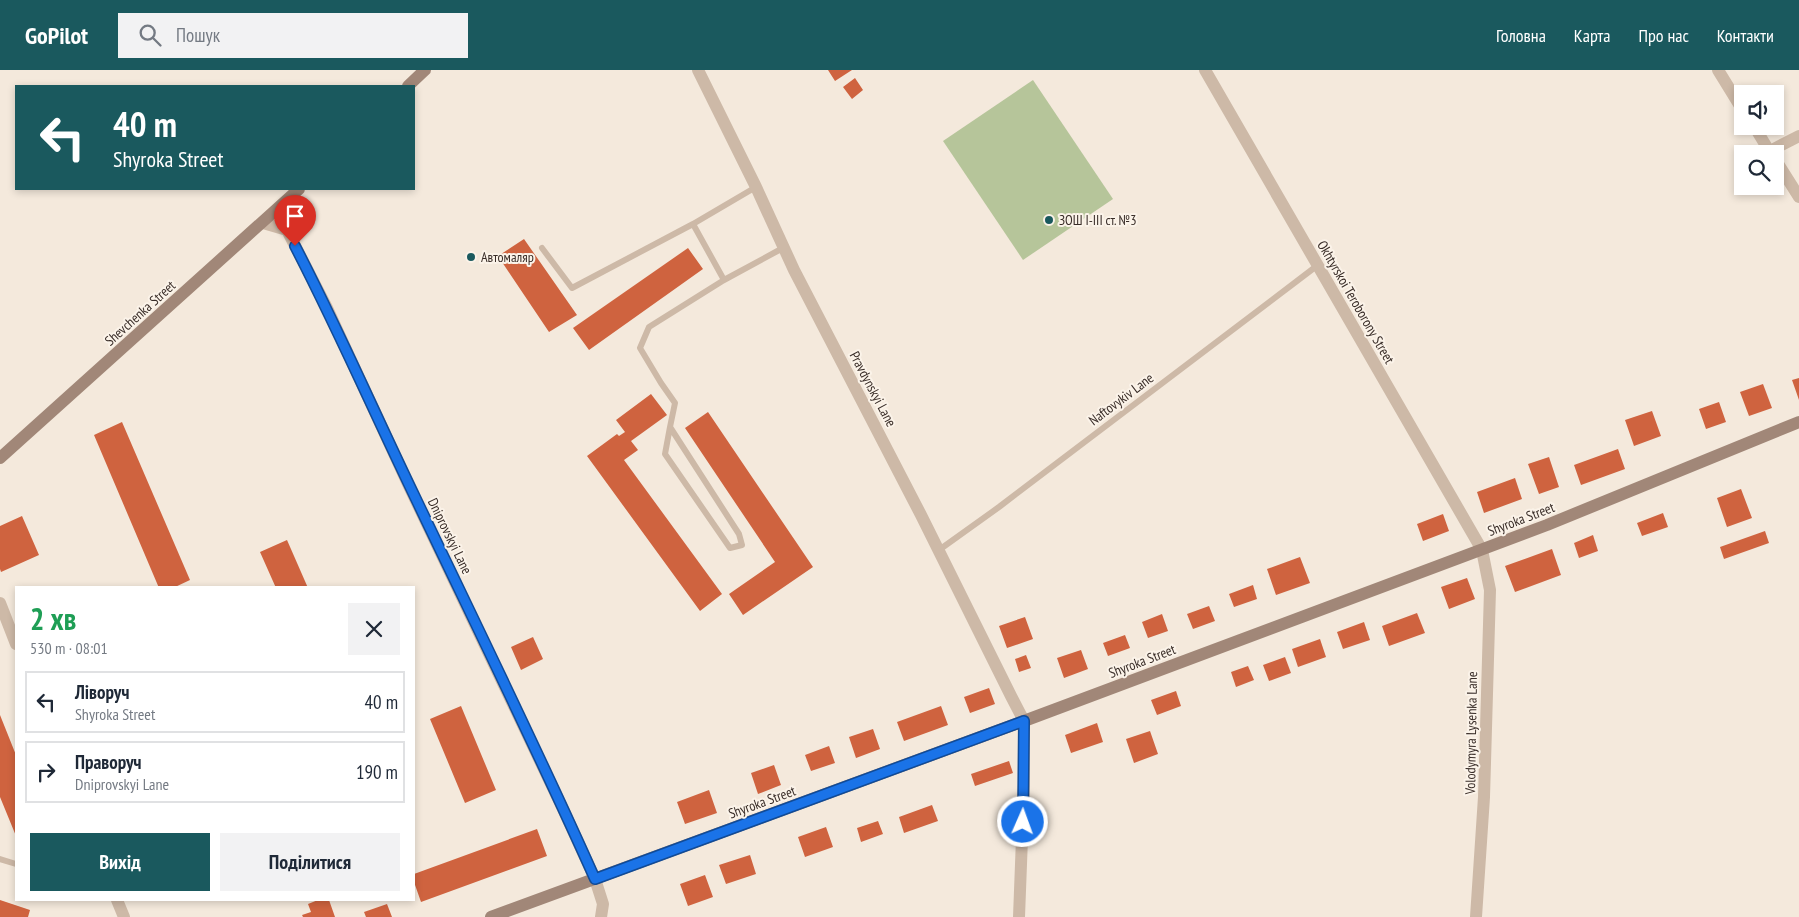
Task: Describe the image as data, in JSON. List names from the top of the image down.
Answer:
{
  "streets": {
    "street": [
      "Okhtyrskoi Teroborony Street",
      "Shevchenka Street",
      "Pravdynskyi Lane",
      "Shyroka Street",
      "Dniprovskyi Lane",
      "Volodymyra Lysenka Lane"
    ],
    "lane": ["Naftovykiv Lane"]
  },
  "crossings": [
    ["Okhtyrskoi Teroborony Street", "Naftovykiv Lane"],
    ["Okhtyrskoi Teroborony Street", "Shyroka Street"],
    ["Okhtyrskoi Teroborony Street", "Volodymyra Lysenka Lane"],
    ["Shevchenka Street", "Dniprovskyi Lane"],
    ["Pravdynskyi Lane", "Naftovykiv Lane"],
    ["Pravdynskyi Lane", "Shyroka Street"],
    ["Shyroka Street", "Dniprovskyi Lane"],
    ["Shyroka Street", "Volodymyra Lysenka Lane"]
  ],
  "places": ["ЗОШ І-ІІІ ст. №3", "Автомаляр"],
  "page": {
    "header": "GoPilot",
    "search": "Пошук",
    "nav": [
      "Головна",
      "Карта",
      "Про нас",
      "Контакти"
    ],
    "turn": ["40 m", "Shyroka Street"],
    "heading": ["2 хв", "530 m · 08:01"],
    "list": [
      {
        "name": "Ліворуч",
        "note": "Shyroka Street",
        "value": "40 m"
      },
      {
        "name": "Праворуч",
        "note": "Dniprovskyi Lane",
        "value": "190 m"
      }
    ],
    "buttons": ["Вихід", "Поділитися"]
  }
}
